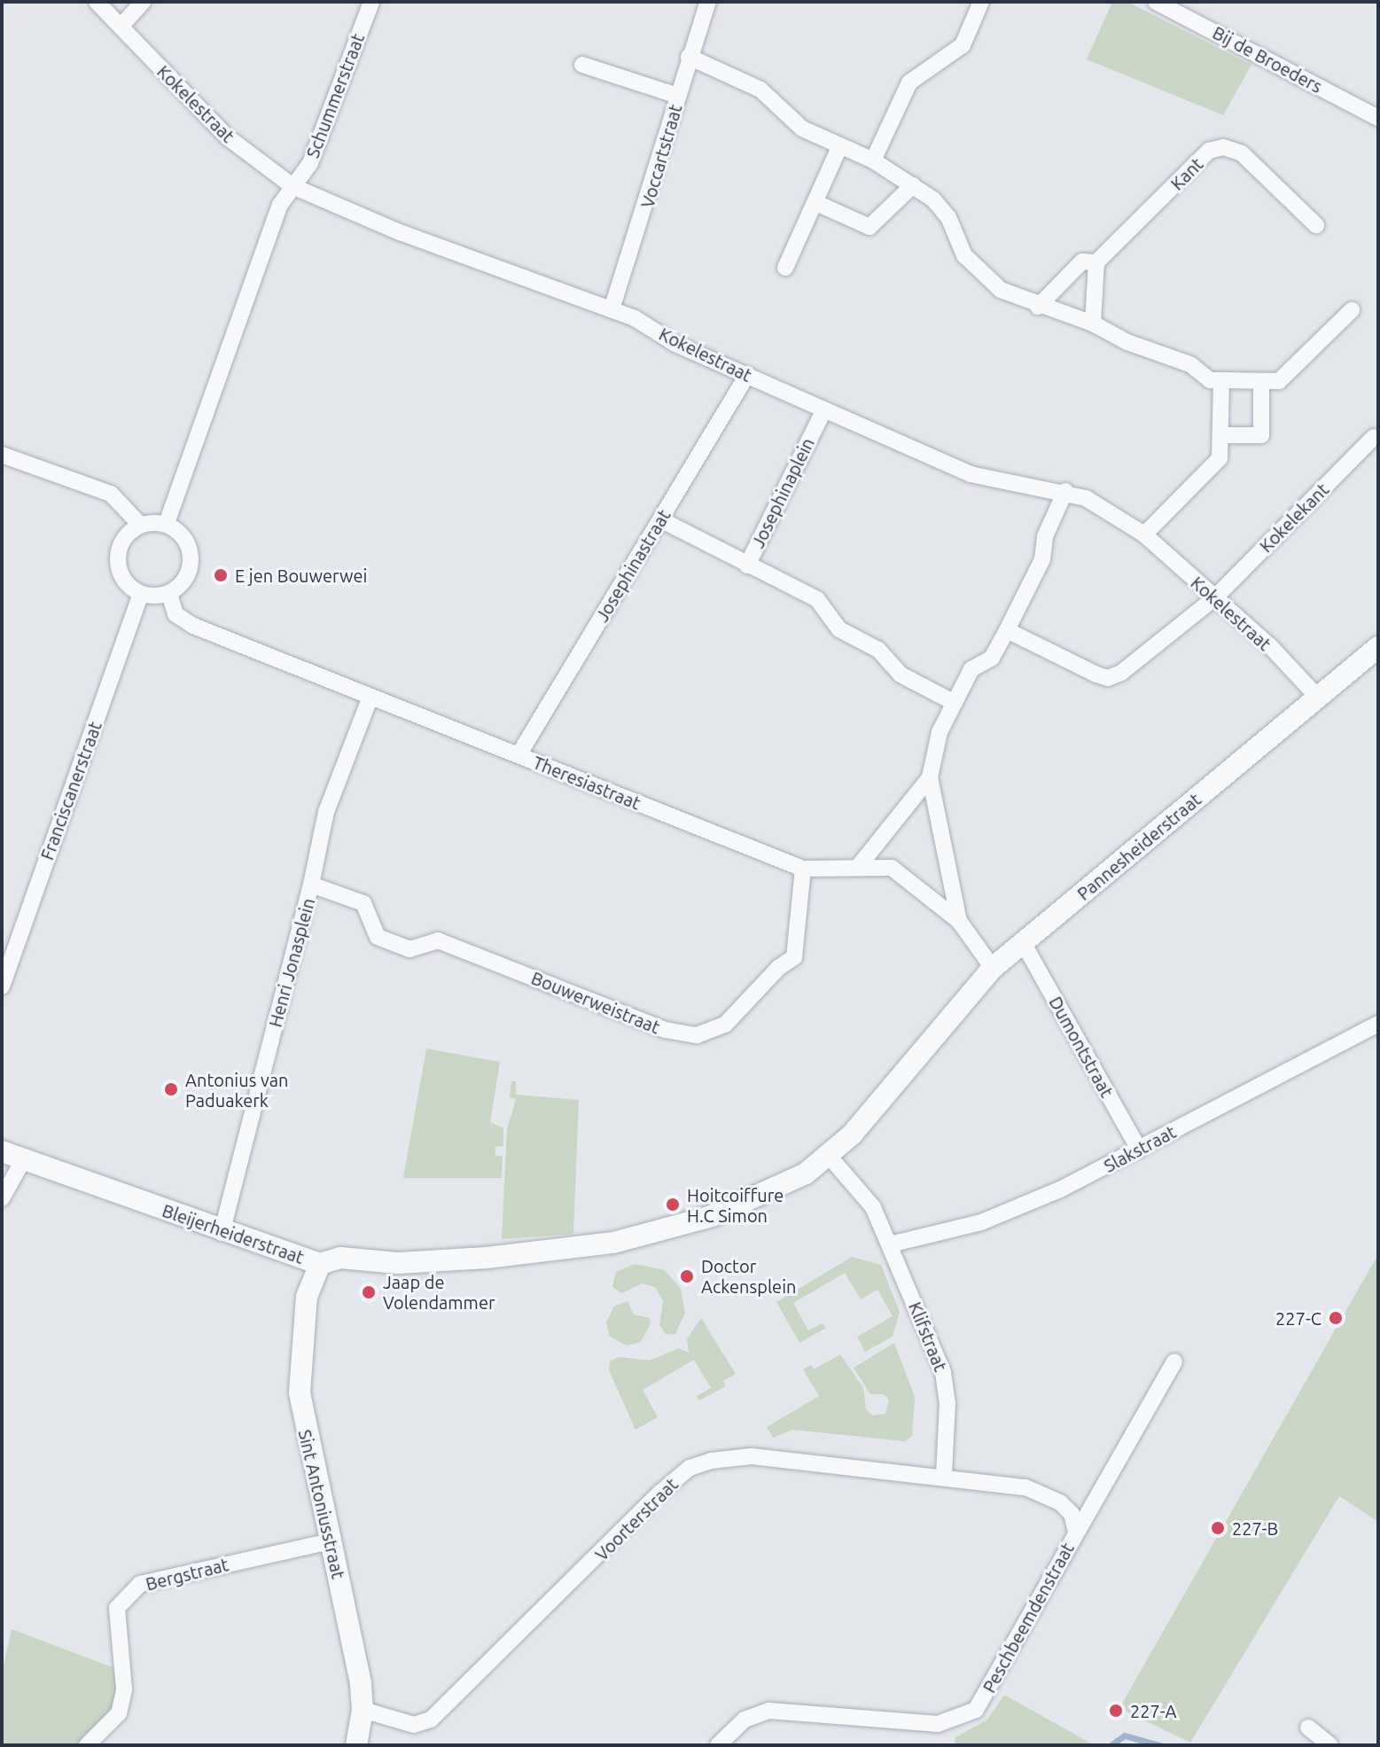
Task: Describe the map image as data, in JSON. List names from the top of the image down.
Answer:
{
  "streets": {
    "street": [
      "Bij de Broeders",
      "Schummerstraat",
      "Kokelestraat",
      "Voccartstraat",
      "Kant",
      "Josephinaplein",
      "Kokelekant",
      "Josephinastraat",
      "Theresiastraat",
      "Franciscanerstraat",
      "Pannesheiderstraat",
      "Henri Jonasplein",
      "Bouwerweistraat",
      "Dumontstraat",
      "Slakstraat",
      "Bleijerheiderstraat",
      "Klifstraat",
      "Sint Antoniusstraat",
      "Voorterstraat",
      "Bergstraat",
      "Peschbeemdenstraat"
    ]
  },
  "crossings": [
    ["Schummerstraat", "Kokelestraat"],
    ["Kokelestraat", "Voccartstraat"],
    ["Kokelestraat", "Josephinaplein"],
    ["Kokelestraat", "Kokelekant"],
    ["Kokelestraat", "Josephinastraat"],
    ["Kokelestraat", "Pannesheiderstraat"],
    ["Josephinaplein", "Josephinastraat"],
    ["Josephinastraat", "Theresiastraat"],
    ["Theresiastraat", "Franciscanerstraat"],
    ["Theresiastraat", "Pannesheiderstraat"],
    ["Theresiastraat", "Henri Jonasplein"],
    ["Theresiastraat", "Bouwerweistraat"],
    ["Pannesheiderstraat", "Dumontstraat"],
    ["Pannesheiderstraat", "Bleijerheiderstraat"],
    ["Henri Jonasplein", "Bouwerweistraat"],
    ["Henri Jonasplein", "Bleijerheiderstraat"],
    ["Dumontstraat", "Slakstraat"],
    ["Slakstraat", "Klifstraat"],
    ["Bleijerheiderstraat", "Sint Antoniusstraat"],
    ["Klifstraat", "Voorterstraat"],
    ["Sint Antoniusstraat", "Voorterstraat"],
    ["Sint Antoniusstraat", "Bergstraat"],
    ["Voorterstraat", "Peschbeemdenstraat"]
  ],
  "places": [
    "E jen Bouwerwei",
    "Antonius van Paduakerk",
    "Hoitcoiffure H.C Simon",
    "Doctor Ackensplein",
    "Jaap de Volendammer",
    "227-C",
    "227-B",
    "227-A"
  ]
}
